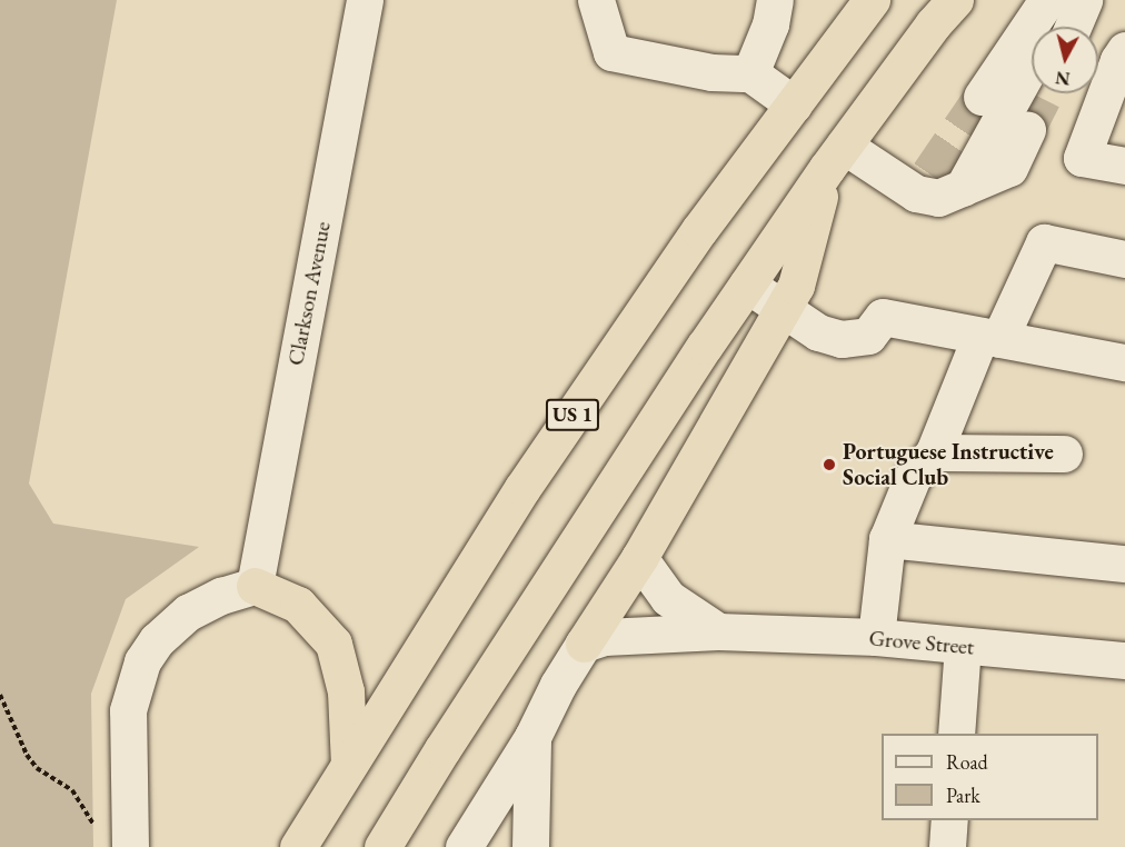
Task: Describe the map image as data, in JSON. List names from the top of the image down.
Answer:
{
  "streets": {
    "highway": ["US 1"],
    "street": ["Clarkson Avenue", "Grove Street"]
  },
  "places": ["Portuguese Instructive Social Club"],
  "legend": ["Road", "Park"],
  "north": "bottom"
}
